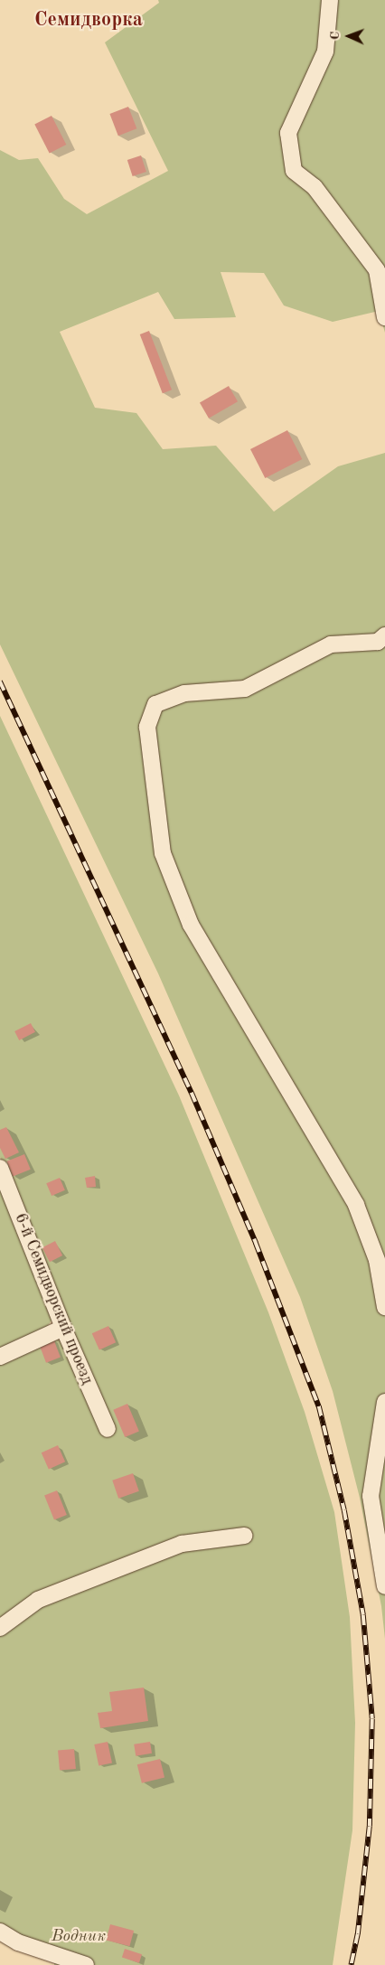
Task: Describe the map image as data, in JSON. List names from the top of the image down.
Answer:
{
  "streets": {
    "street": ["6-й Семидворский проезд"]
  },
  "districts": ["Семидворка"],
  "parks": ["Водник"],
  "north": "left"
}
